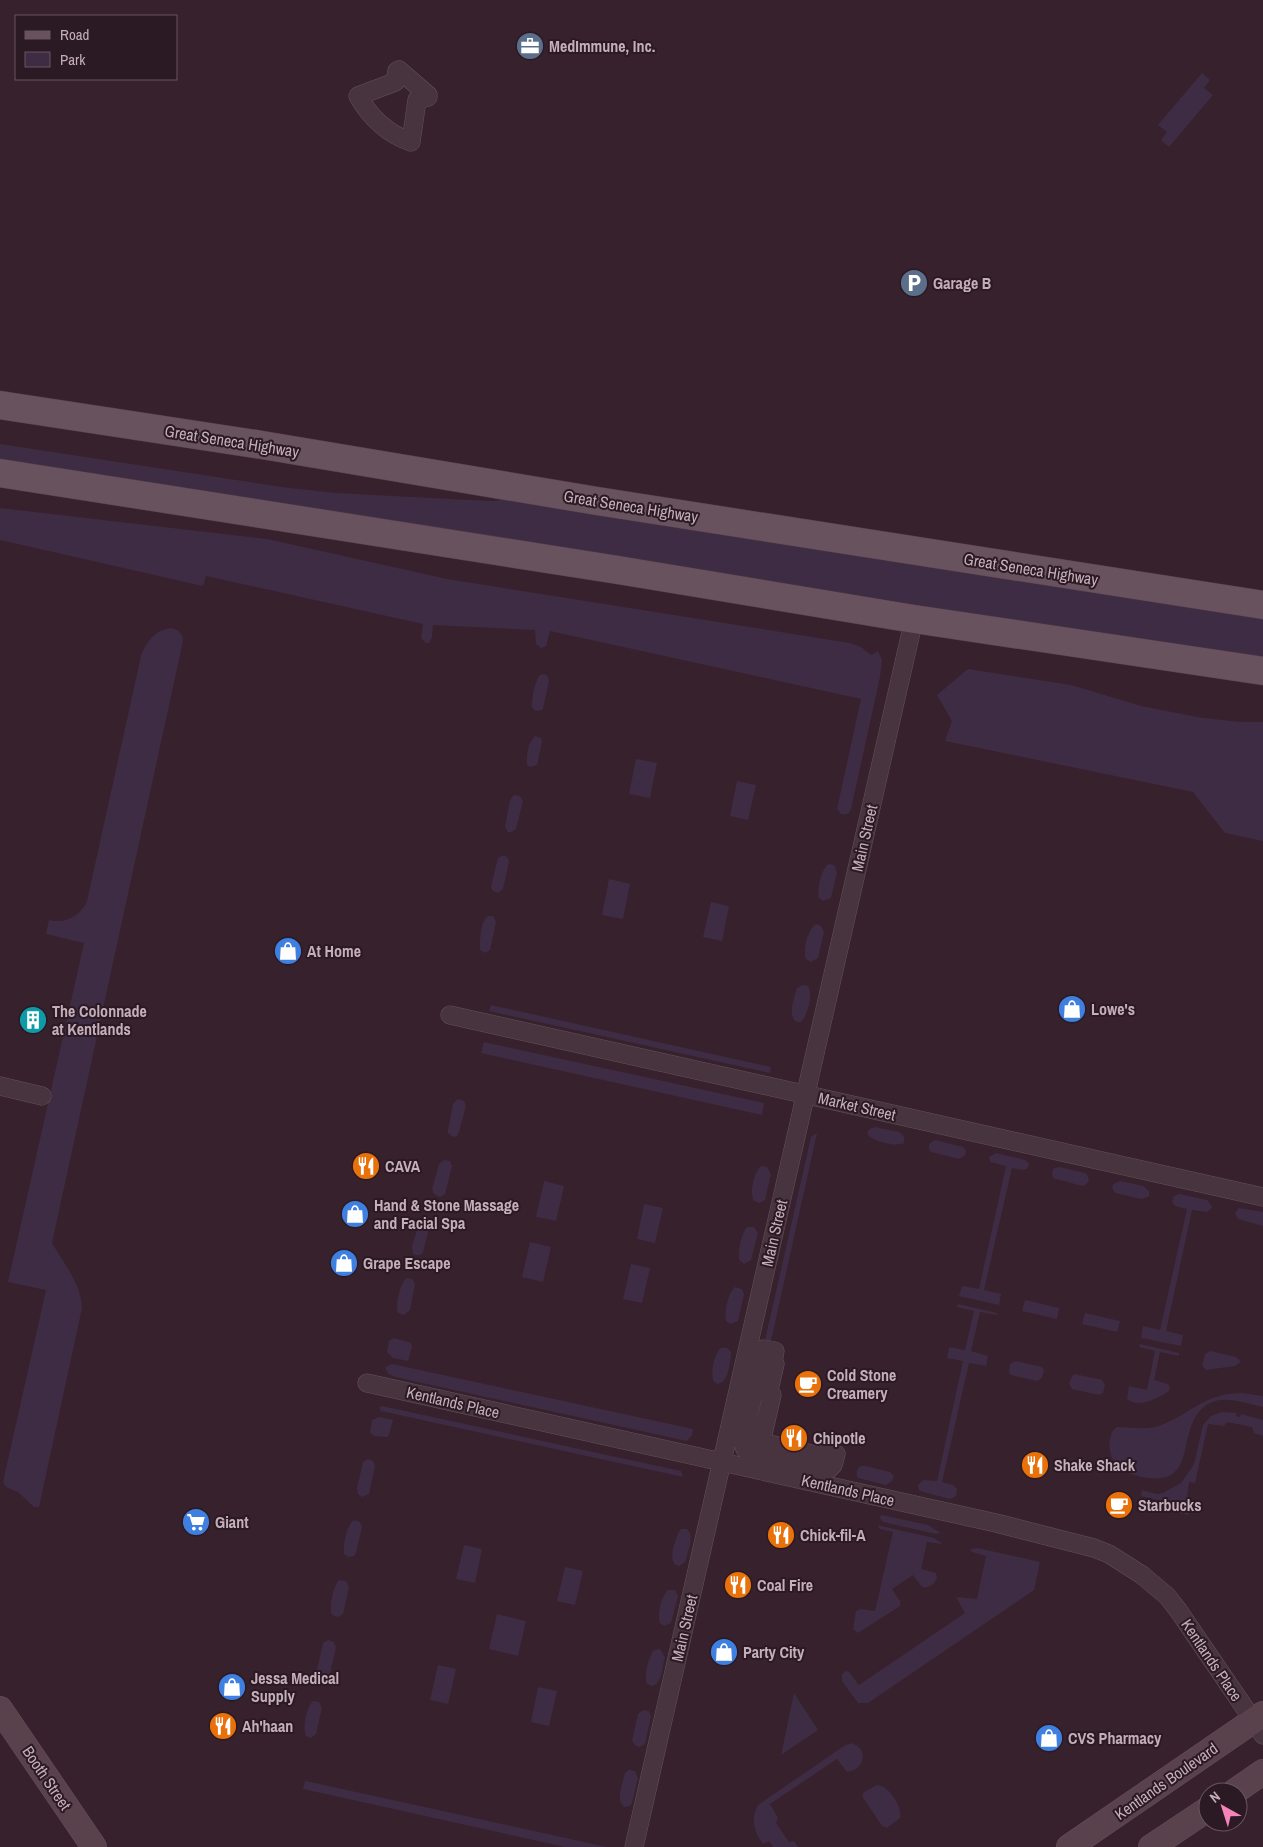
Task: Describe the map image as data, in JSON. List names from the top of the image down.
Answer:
{
  "streets": {
    "main road": ["Great Seneca Highway"],
    "street": [
      "Main Street",
      "Market Street",
      "Kentlands Place",
      "Booth Street",
      "Kentlands Boulevard"
    ]
  },
  "crossings": [
    ["Main Street", "Market Street"],
    ["Main Street", "Kentlands Place"],
    ["Kentlands Place", "Kentlands Boulevard"]
  ],
  "places": {
    "office": ["MedImmune, Inc."],
    "parking": ["Garage B"],
    "shop": [
      "At Home",
      "Lowe's",
      "Hand & Stone Massage and Facial Spa",
      "Grape Escape",
      "Party City",
      "Jessa Medical Supply",
      "CVS Pharmacy"
    ],
    "building": ["The Colonnade at Kentlands"],
    "restaurant": [
      "CAVA",
      "Chipotle",
      "Shake Shack",
      "Chick-fil-A",
      "Coal Fire",
      "Ah'haan"
    ],
    "cafe": ["Cold Stone Creamery", "Starbucks"],
    "supermarket": ["Giant"]
  },
  "legend": ["Road", "Park"],
  "north": "top left"
}
